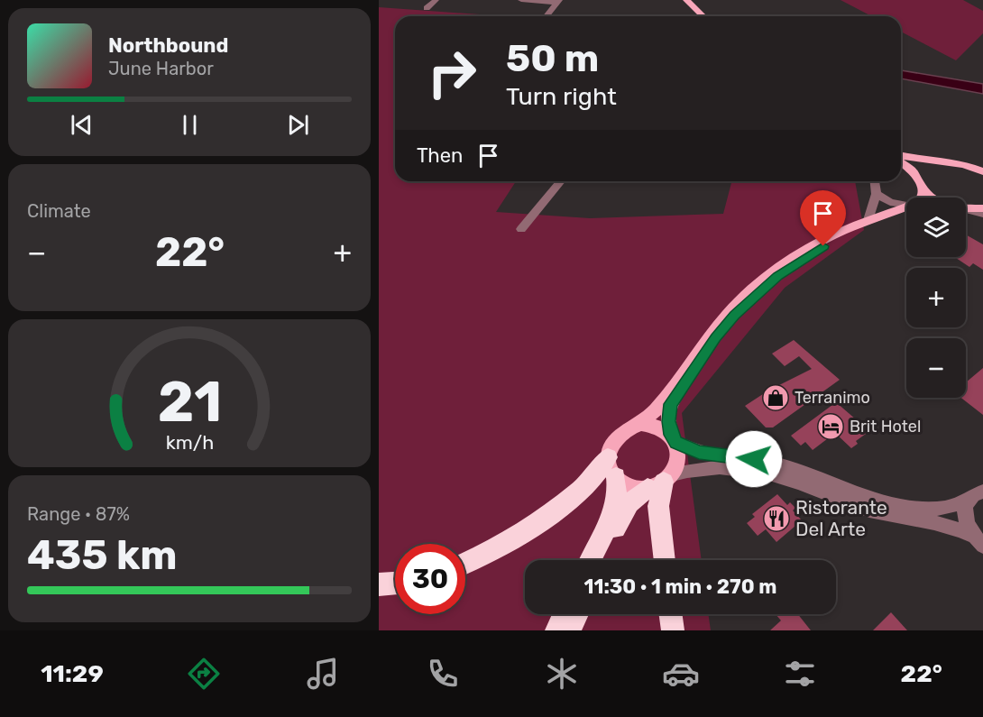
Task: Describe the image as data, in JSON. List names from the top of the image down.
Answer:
{
  "places": {
    "shop": ["Terranimo"],
    "hotel": ["Brit Hotel"],
    "restaurant": ["Ristorante Del Arte"]
  },
  "page": {
    "turn": ["50 m", "Turn right"],
    "song": ["Northbound", "June Harbor"],
    "then": "Then",
    "tile": [
      "Climate",
      ["Range · 87%", "435 km"]
    ],
    "map_buttons": ["+", "−"],
    "heat": ["−", "22°", "+"],
    "limit": "30",
    "trip": "11:30 · 1 min · 270 m",
    "tabs": ["11:29", "22°"],
    "gauge": ["21", "km/h"]
  }
}
